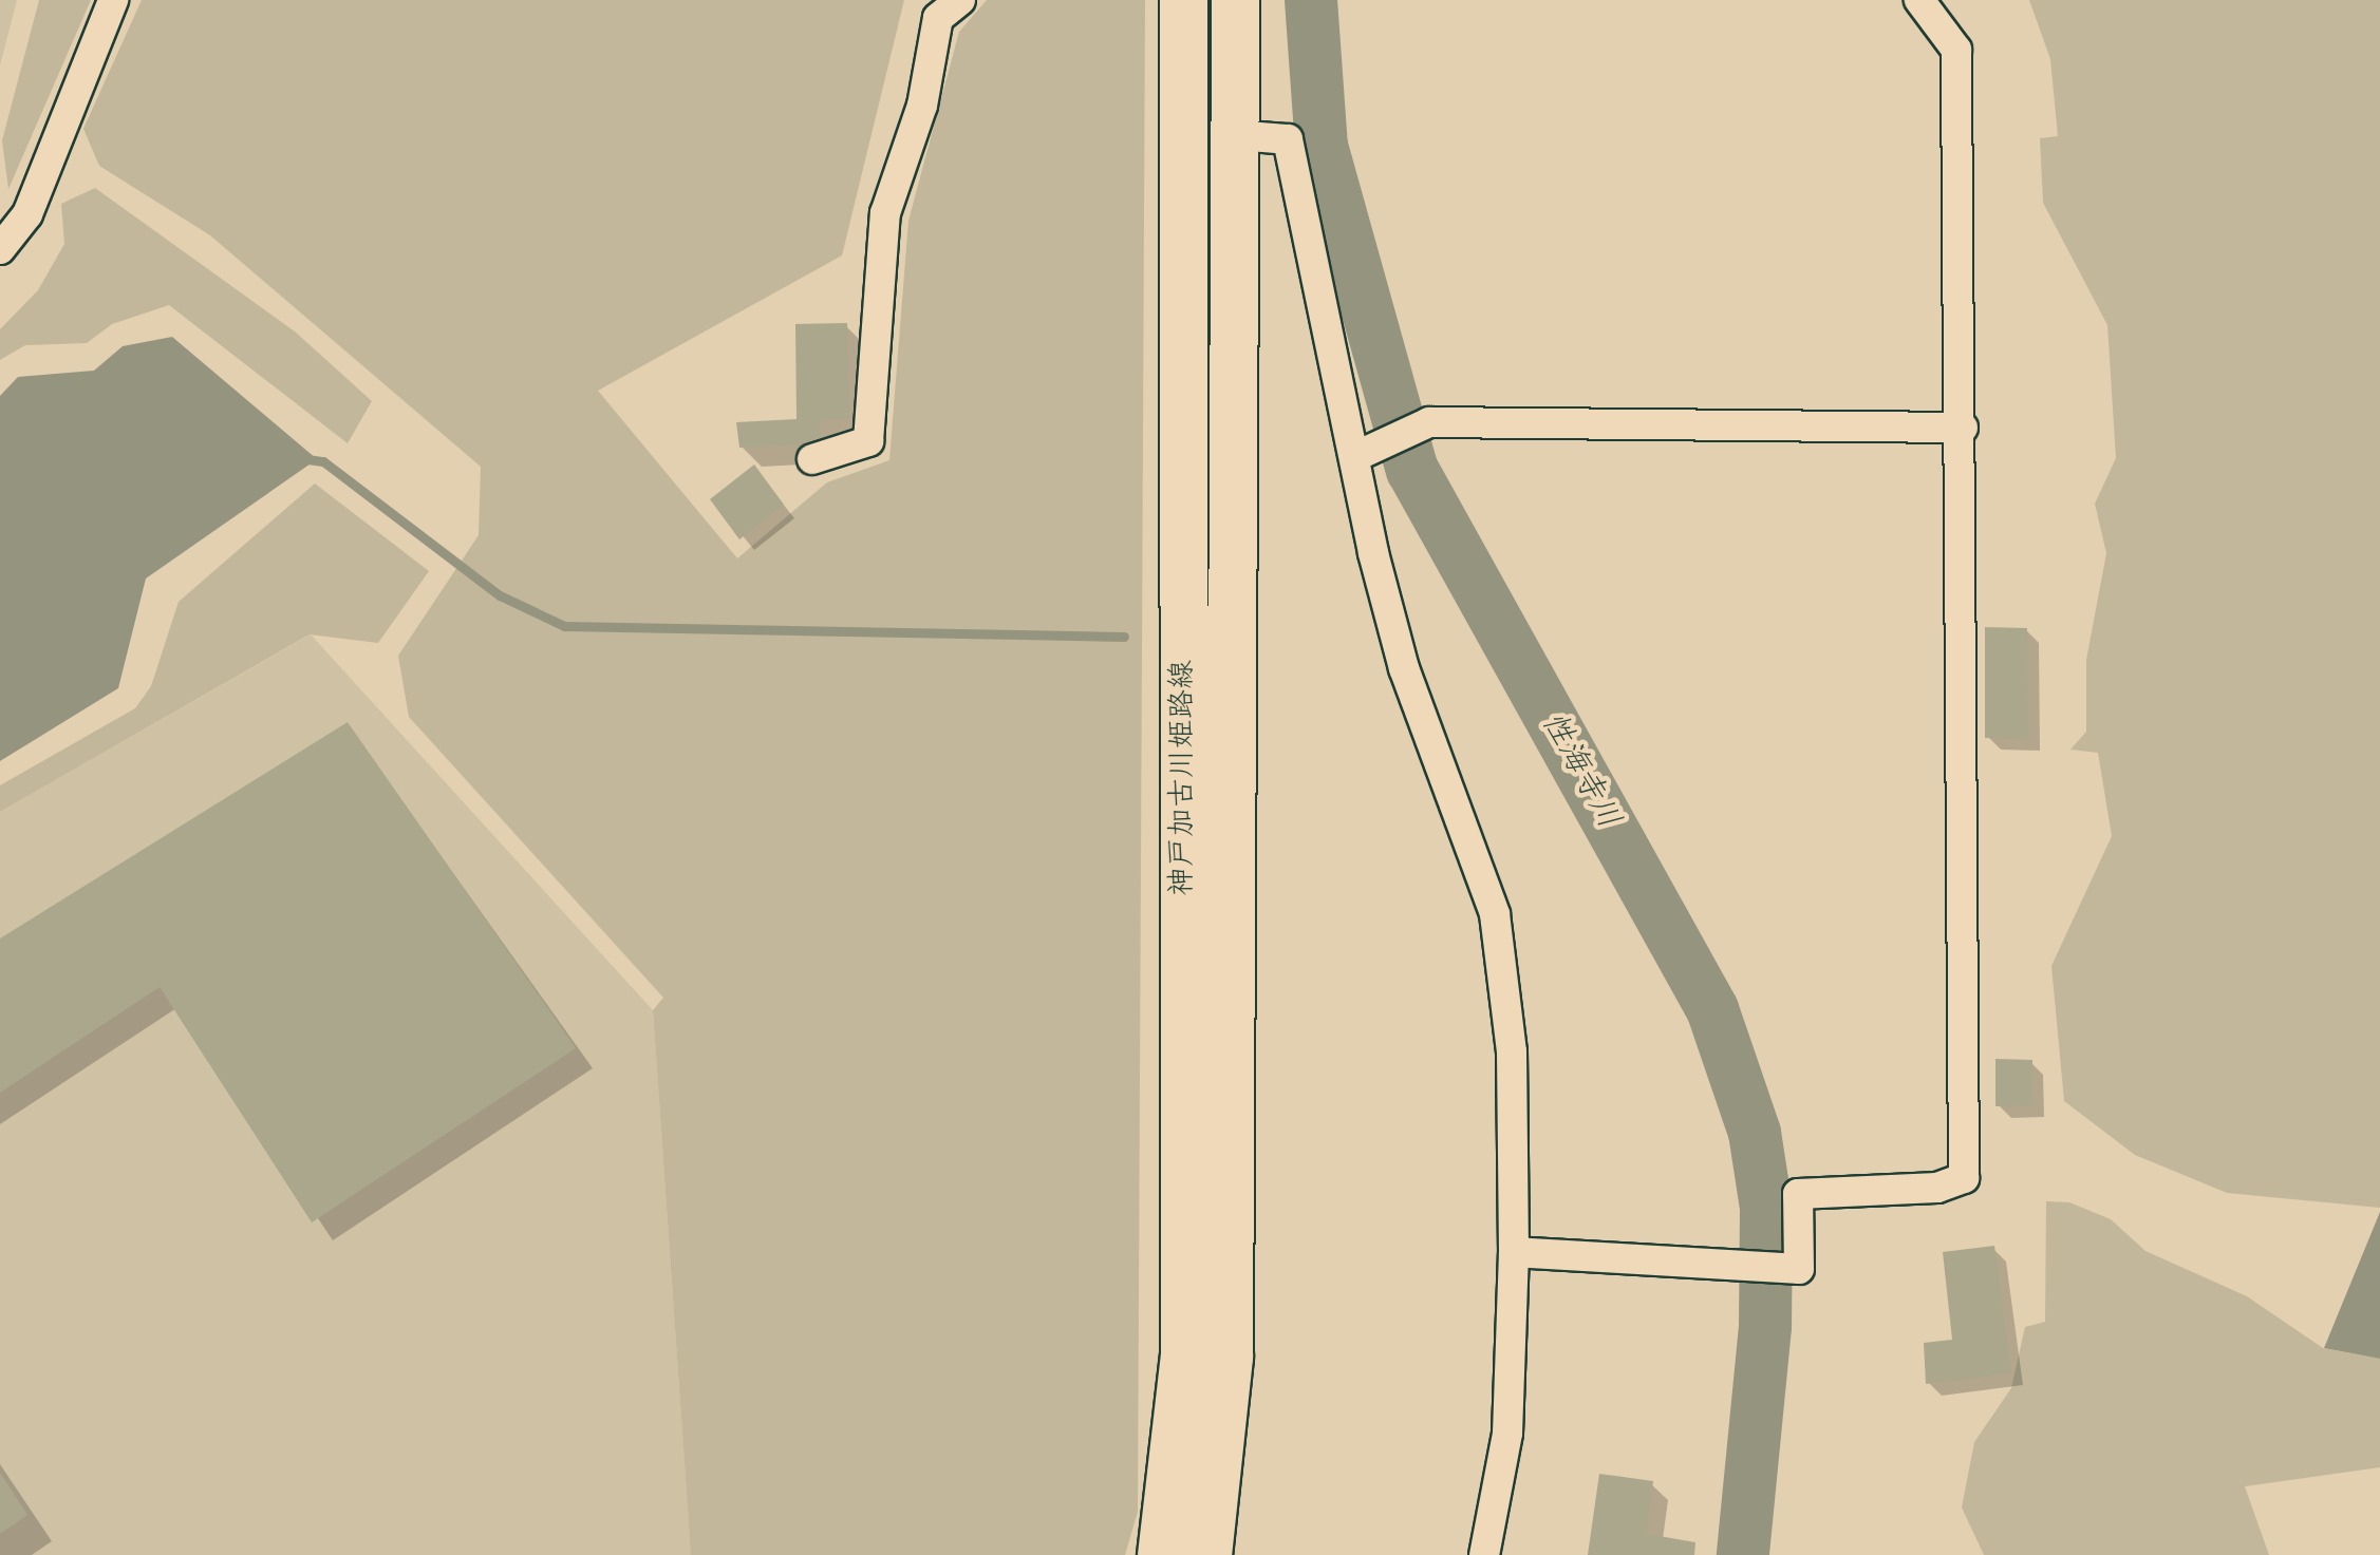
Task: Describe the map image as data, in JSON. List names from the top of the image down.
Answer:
{
  "streets": {
    "main road": ["神戸加古川姫路線"]
  },
  "water": ["性海寺川"]
}
